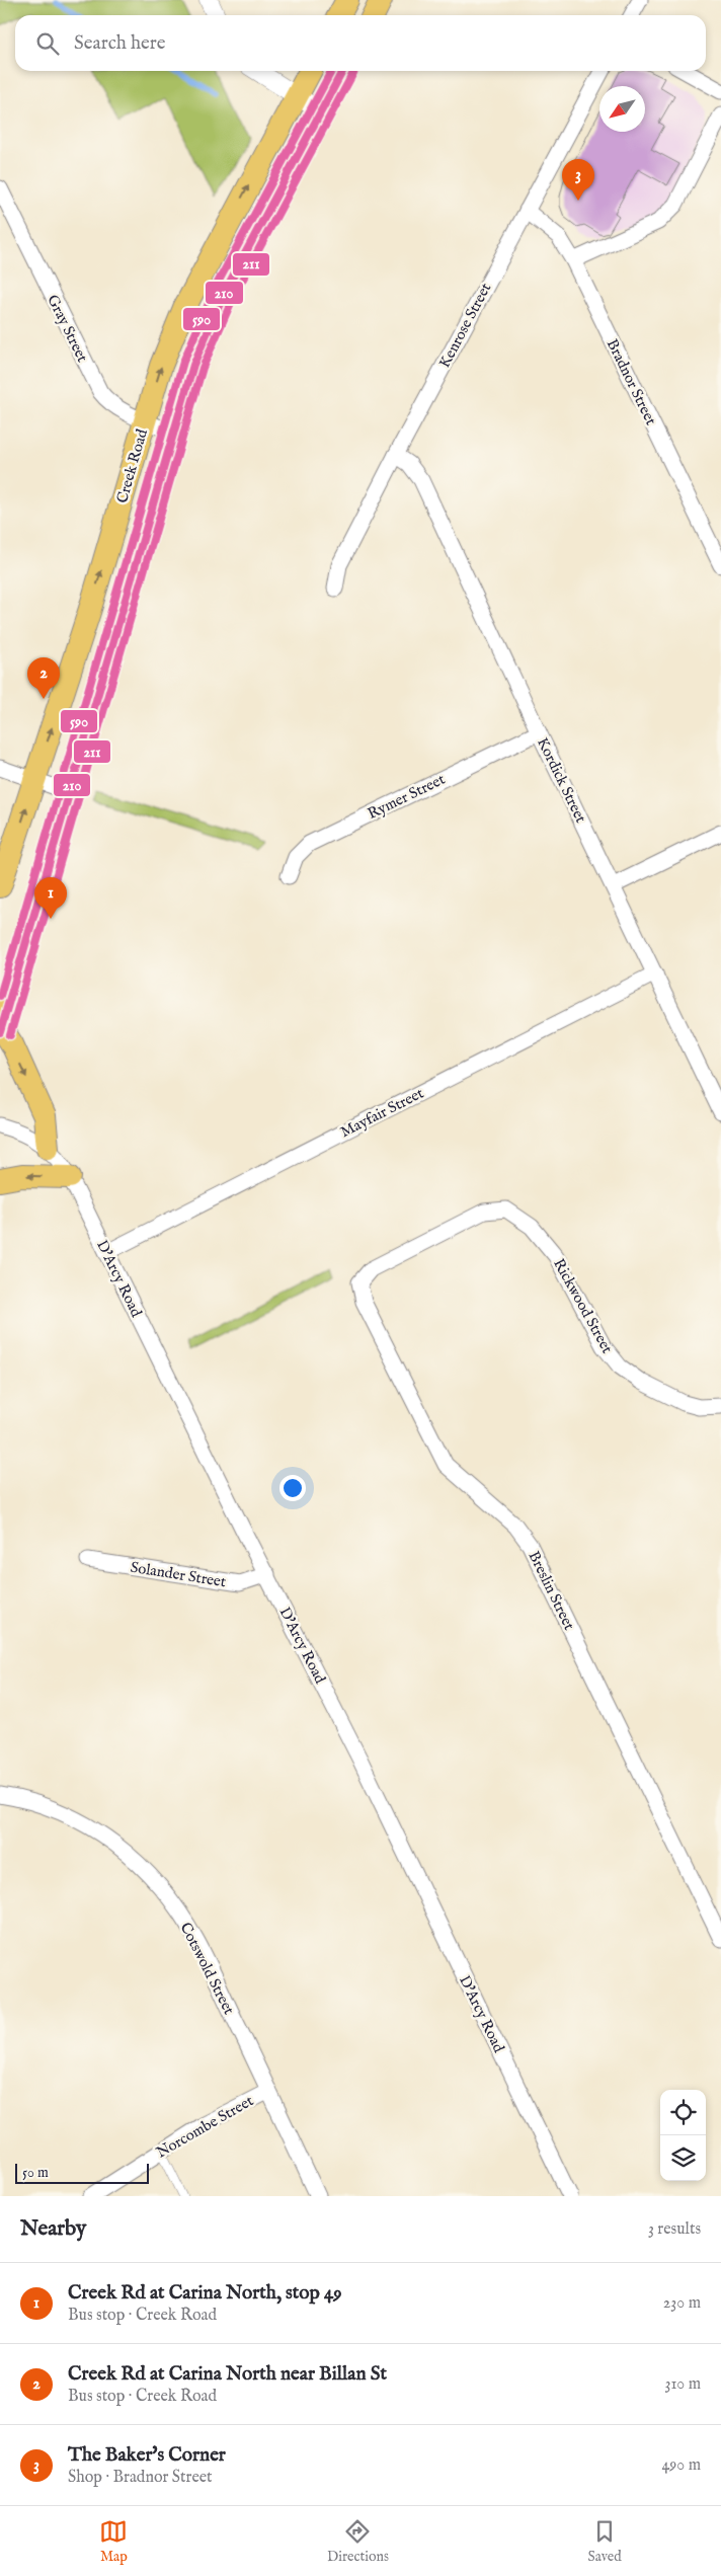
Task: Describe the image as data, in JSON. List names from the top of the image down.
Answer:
{
  "streets": {
    "main road": ["Creek Road"],
    "street": [
      "Kenrose Street",
      "Gray Street",
      "Bradnor Street",
      "Kordick Street",
      "Rymer Street",
      "Mayfair Street",
      "D'Arcy Road",
      "Rickwood Street",
      "Solander Street",
      "Breslin Street",
      "Cotswold Street",
      "Norcombe Street"
    ]
  },
  "crossings": [
    ["Kenrose Street", "Bradnor Street"],
    ["Kenrose Street", "Kordick Street"],
    ["Gray Street", "Creek Road"],
    ["Kordick Street", "Rymer Street"],
    ["Kordick Street", "Mayfair Street"],
    ["Mayfair Street", "D'Arcy Road"],
    ["D'Arcy Road", "Solander Street"],
    ["Rickwood Street", "Breslin Street"],
    ["Cotswold Street", "Norcombe Street"]
  ],
  "lines": ["transit line 210", "transit line 211", "transit line 590"],
  "scale_bar": "50 m",
  "north": "bottom left",
  "page": {
    "search": "Search here",
    "pins": ["3", "2", "1"],
    "scale": "50 m",
    "heading": ["Nearby", "3 results"],
    "list": [
      {
        "mark": "1",
        "name": "Creek Rd at Carina North, stop 49",
        "note": "Bus stop · Creek Road",
        "value": "230 m"
      },
      {
        "mark": "2",
        "name": "Creek Rd at Carina North near Billan St",
        "note": "Bus stop · Creek Road",
        "value": "310 m"
      },
      {
        "mark": "3",
        "name": "The Baker's Corner",
        "note": "Shop · Bradnor Street",
        "value": "490 m"
      }
    ],
    "nav": ["Map", "Directions", "Saved"]
  }
}
